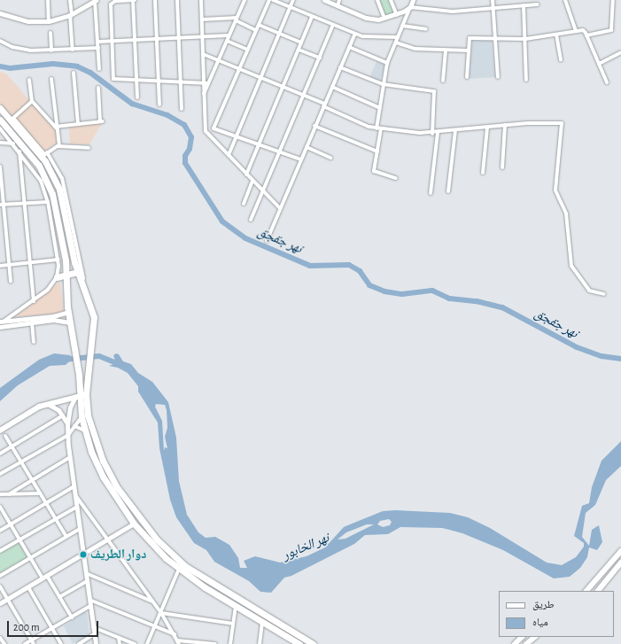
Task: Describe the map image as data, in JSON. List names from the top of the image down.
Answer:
{
  "water": ["نهر جقجق", "نهر الخابور"],
  "places": ["دوار الطريف"],
  "legend": ["طريق", "مياه"],
  "scale_bar": "200 m"
}
